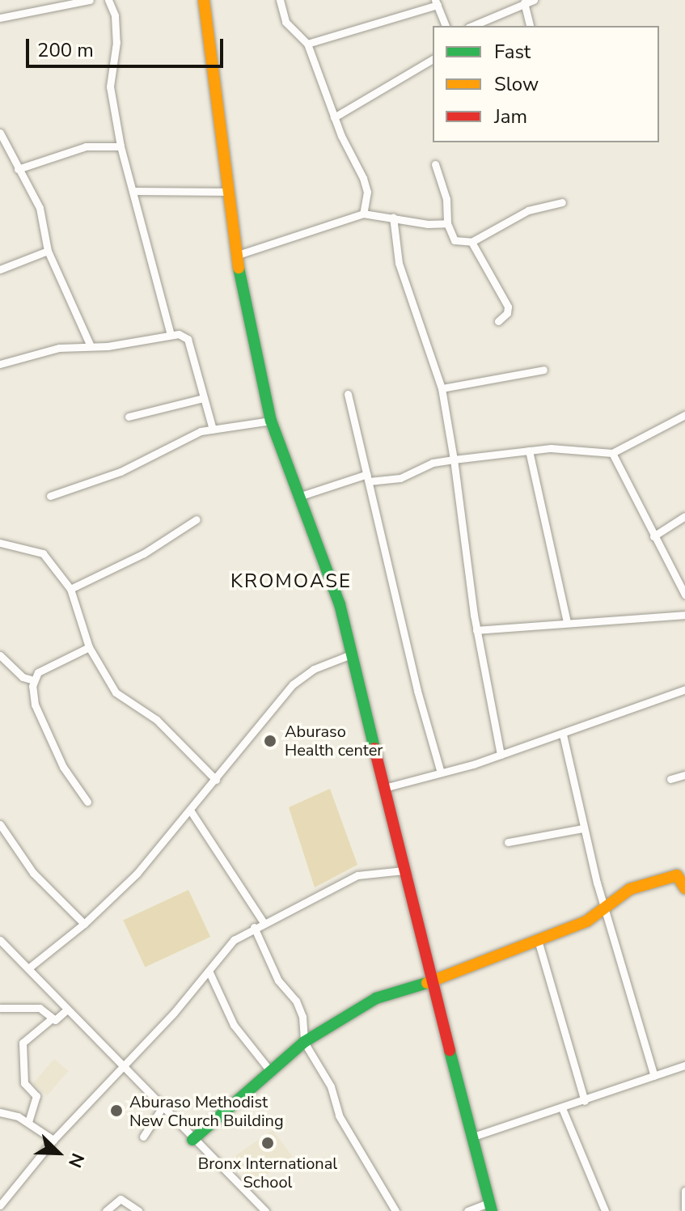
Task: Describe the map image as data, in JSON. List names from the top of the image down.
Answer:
{
  "districts": ["KROMOASE"],
  "places": ["Aburaso Health center", "Aburaso Methodist New Church Building", "Bronx International School"],
  "legend": ["Fast", "Slow", "Jam"],
  "scale_bar": "200 m",
  "north": "bottom right"
}
